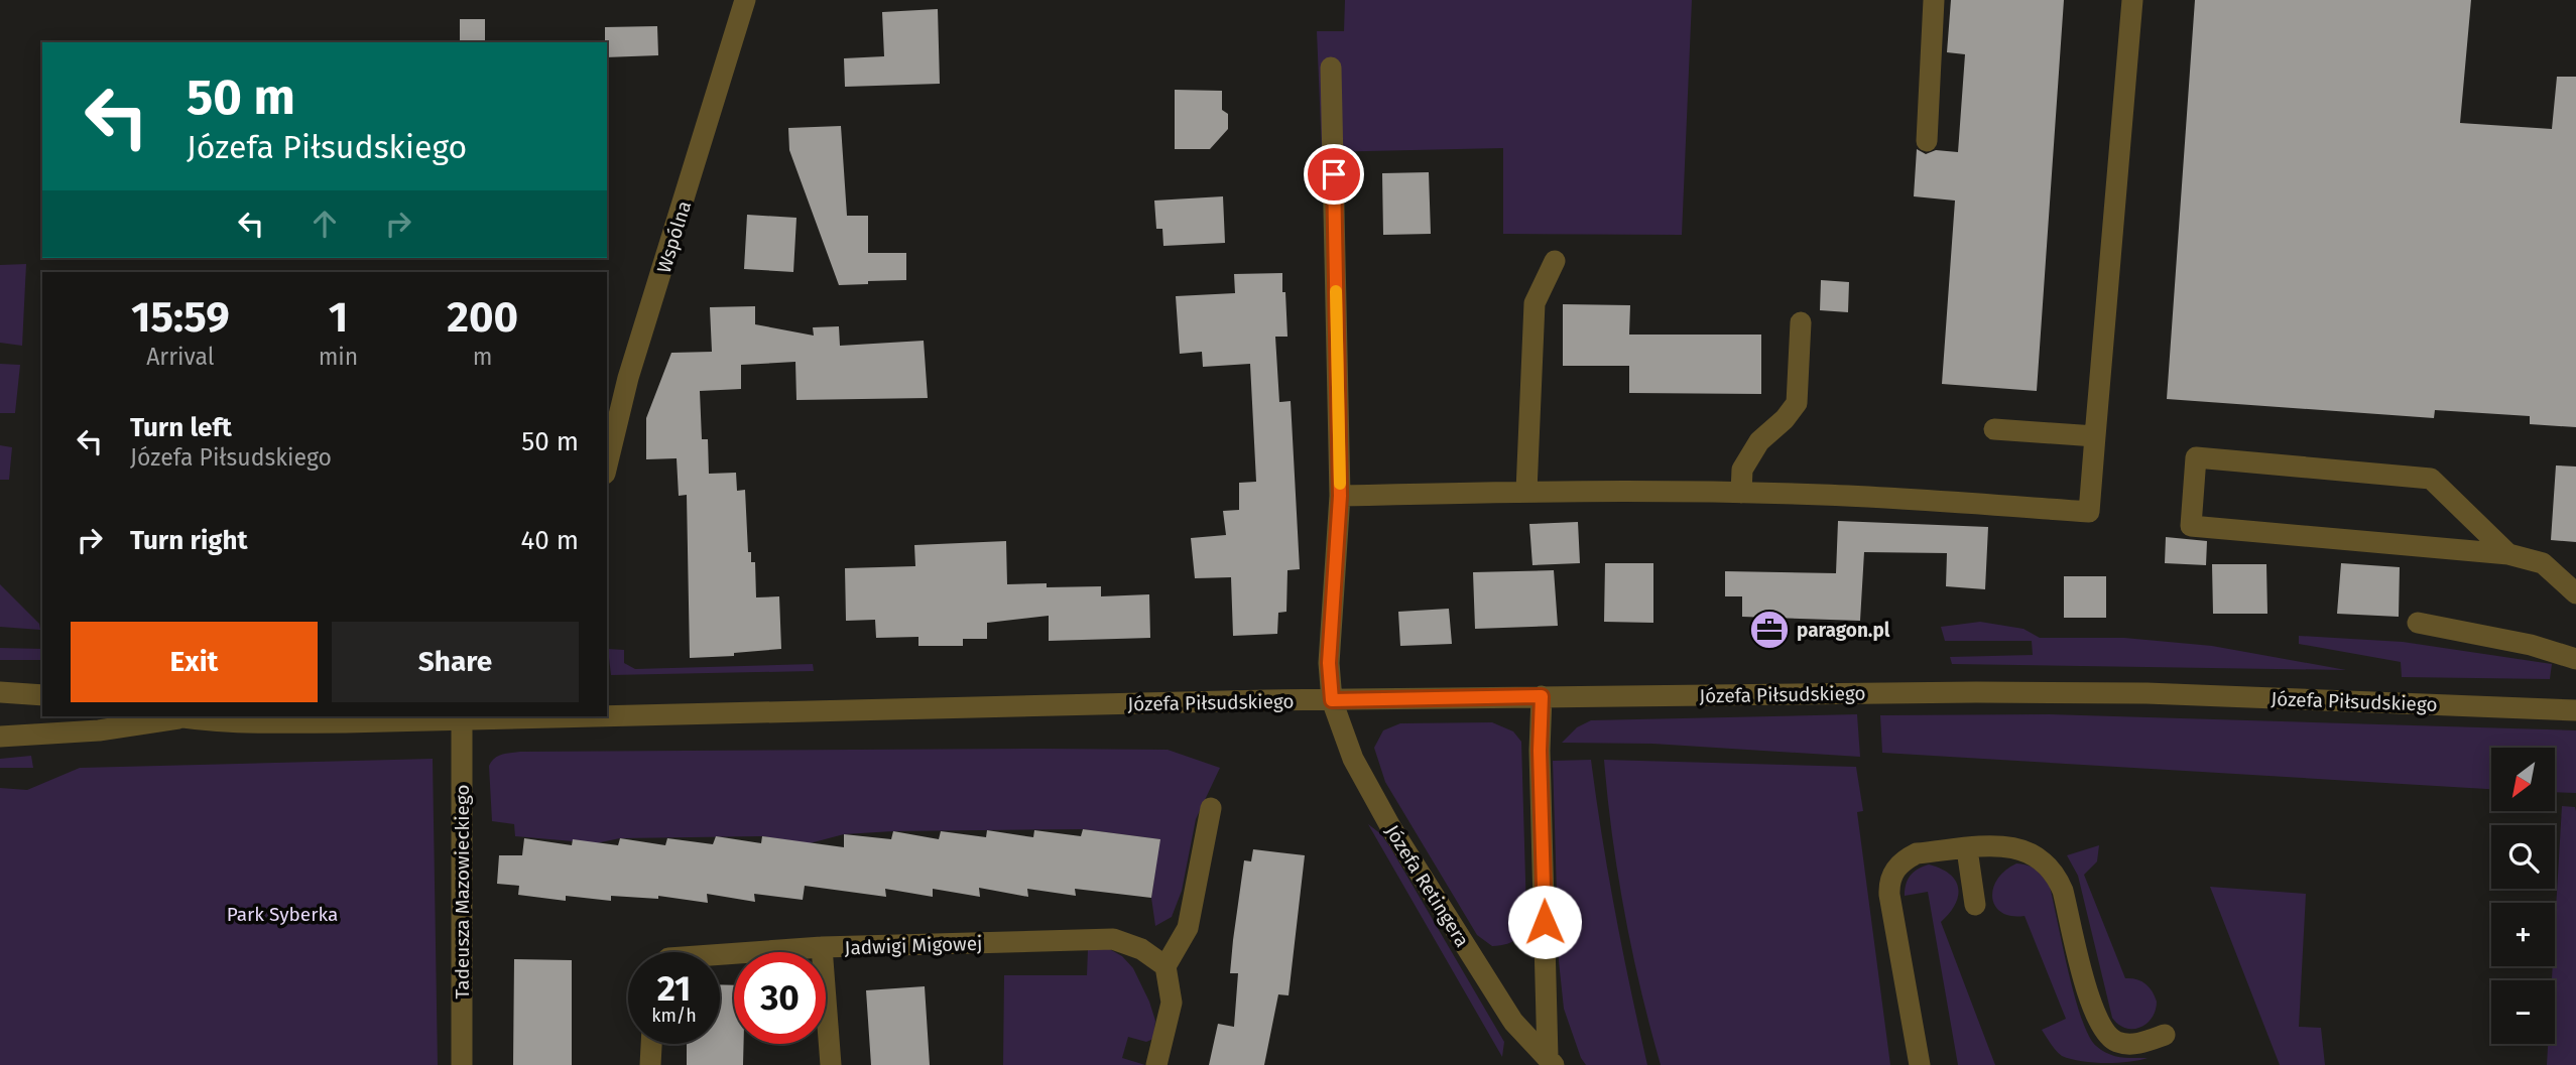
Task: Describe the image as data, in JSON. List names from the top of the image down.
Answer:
{
  "streets": {
    "street": [
      "Wspólna",
      "Józefa Piłsudskiego",
      "Józefa Retingera",
      "Tadeusza Mazowieckiego",
      "Jadwigi Migowej"
    ]
  },
  "crossings": [
    ["Józefa Piłsudskiego", "Józefa Retingera"],
    ["Józefa Piłsudskiego", "Tadeusza Mazowieckiego"]
  ],
  "parks": ["Park Syberka"],
  "places": {
    "office": ["paragon.pl"]
  },
  "north": "bottom left",
  "page": {
    "turn": ["50 m", "Józefa Piłsudskiego"],
    "eta": [
      "15:59",
      "Arrival",
      "1",
      "min",
      "200",
      "m"
    ],
    "list": [
      {
        "name": "Turn left",
        "note": "Józefa Piłsudskiego",
        "value": "50 m"
      },
      {
        "name": "Turn right",
        "value": "40 m"
      }
    ],
    "buttons": ["Exit", "Share"],
    "map_buttons": ["+", "−"],
    "speed": "21 km/h",
    "limit": "30"
  }
}
